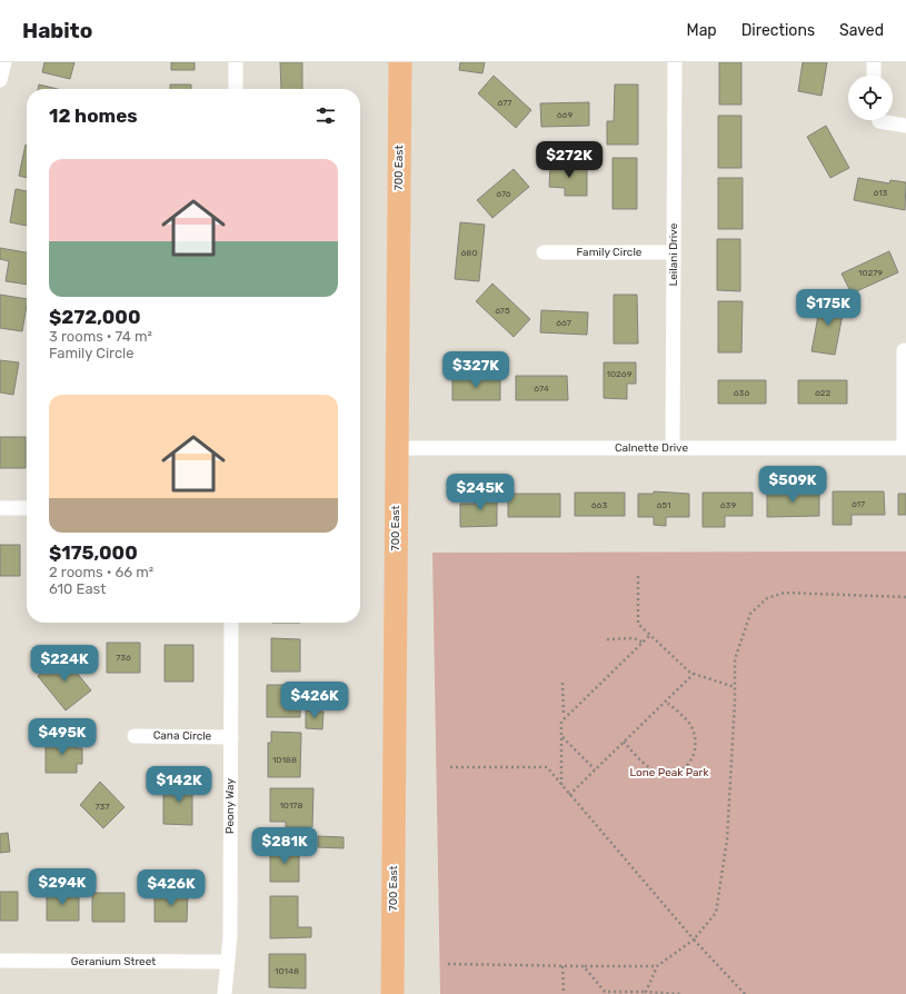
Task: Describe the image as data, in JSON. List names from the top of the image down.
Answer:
{
  "streets": {
    "main road": ["700 East"],
    "street": [
      "Family Circle",
      "Leilani Drive",
      "Calnette Drive",
      "Cana Circle",
      "Peony Way",
      "Geranium Street"
    ]
  },
  "crossings": [
    ["700 East", "Calnette Drive"],
    ["Family Circle", "Leilani Drive"],
    ["Leilani Drive", "Calnette Drive"],
    ["Cana Circle", "Peony Way"],
    ["Peony Way", "Geranium Street"]
  ],
  "parks": ["Lone Peak Park"],
  "house_numbers": [
    "677",
    "669",
    "613",
    "676",
    "680",
    "10279",
    "675",
    "667",
    "10269",
    "674",
    "636",
    "622",
    "617",
    "663",
    "651",
    "639",
    "736",
    "10188",
    "10178",
    "737",
    "10148"
  ],
  "page": {
    "header": "Habito",
    "nav": ["Map", "Directions", "Saved"],
    "heading": "12 homes",
    "price": [
      "$272K",
      "$175K",
      "$327K",
      "$509K",
      "$245K",
      "$224K",
      "$426K",
      "$495K",
      "$142K",
      "$281K",
      "$294K",
      "$426K"
    ],
    "list": [
      {
        "name": "$272,000",
        "note": "3 rooms · 74 m² · Family Circle"
      },
      {
        "name": "$175,000",
        "note": "2 rooms · 66 m² · 610 East"
      }
    ]
  }
}
